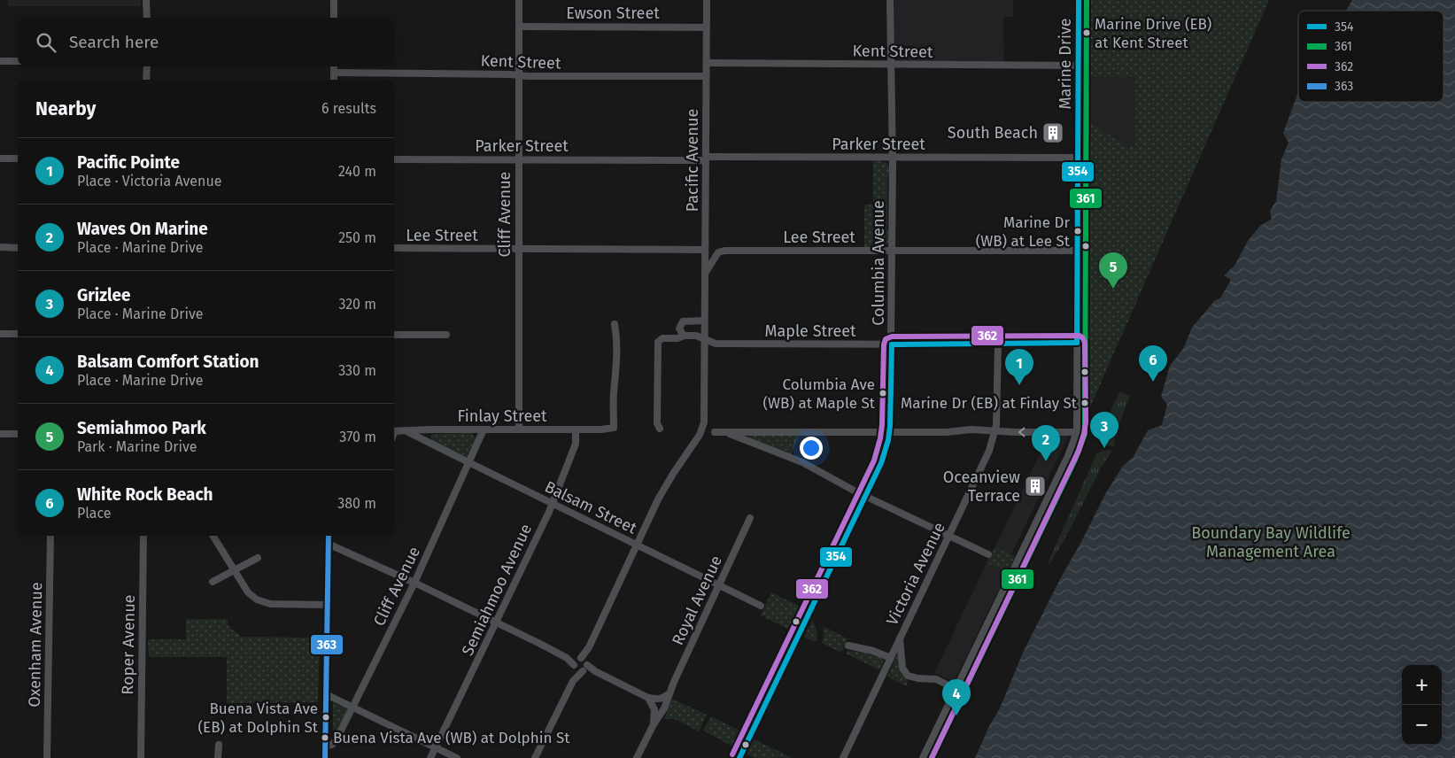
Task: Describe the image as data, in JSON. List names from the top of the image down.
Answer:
{
  "streets": {
    "street": [
      "Ewson Street",
      "Kent Street",
      "Marine Drive",
      "Parker Street",
      "Pacific Avenue",
      "Cliff Avenue",
      "Lee Street",
      "Columbia Avenue",
      "Maple Street",
      "Finlay Street",
      "Balsam Street",
      "Victoria Avenue",
      "Semiahmoo Avenue",
      "Royal Avenue",
      "Oxenham Avenue",
      "Roper Avenue"
    ]
  },
  "crossings": [
    ["Ewson Street", "Pacific Avenue"],
    ["Ewson Street", "Cliff Avenue"],
    ["Kent Street", "Marine Drive"],
    ["Kent Street", "Pacific Avenue"],
    ["Kent Street", "Cliff Avenue"],
    ["Kent Street", "Columbia Avenue"],
    ["Marine Drive", "Parker Street"],
    ["Marine Drive", "Lee Street"],
    ["Marine Drive", "Maple Street"],
    ["Parker Street", "Pacific Avenue"],
    ["Parker Street", "Cliff Avenue"],
    ["Parker Street", "Columbia Avenue"],
    ["Pacific Avenue", "Lee Street"],
    ["Pacific Avenue", "Maple Street"],
    ["Pacific Avenue", "Balsam Street"],
    ["Cliff Avenue", "Lee Street"],
    ["Cliff Avenue", "Finlay Street"],
    ["Cliff Avenue", "Balsam Street"],
    ["Lee Street", "Columbia Avenue"],
    ["Columbia Avenue", "Maple Street"],
    ["Maple Street", "Victoria Avenue"],
    ["Finlay Street", "Balsam Street"],
    ["Finlay Street", "Semiahmoo Avenue"],
    ["Balsam Street", "Semiahmoo Avenue"],
    ["Balsam Street", "Royal Avenue"]
  ],
  "parks": ["Boundary Bay Wildlife Management Area"],
  "places": {
    "other": [
      "Marine Drive (EB) at Kent Street",
      "Marine Dr (WB) at Lee St",
      "Columbia Ave (WB) at Maple St",
      "Marine Dr (EB) at Finlay St",
      "Buena Vista Ave (EB) at Dolphin St",
      "Buena Vista Ave (WB) at Dolphin St"
    ],
    "building": ["South Beach", "Oceanview Terrace"]
  },
  "lines": [
    "transit line 354",
    "transit line 361",
    "transit line 362",
    "transit line 363"
  ],
  "legend": [
    "354",
    "361",
    "362",
    "363"
  ],
  "page": {
    "search": "Search here",
    "heading": ["Nearby", "6 results"],
    "list": [
      {
        "mark": "1",
        "name": "Pacific Pointe",
        "note": "Place · Victoria Avenue",
        "value": "240 m"
      },
      {
        "mark": "2",
        "name": "Waves On Marine",
        "note": "Place · Marine Drive",
        "value": "250 m"
      },
      {
        "mark": "3",
        "name": "Grizlee",
        "note": "Place · Marine Drive",
        "value": "320 m"
      },
      {
        "mark": "4",
        "name": "Balsam Comfort Station",
        "note": "Place · Marine Drive",
        "value": "330 m"
      },
      {
        "mark": "5",
        "name": "Semiahmoo Park",
        "note": "Park · Marine Drive",
        "value": "370 m"
      },
      {
        "mark": "6",
        "name": "White Rock Beach",
        "note": "Place",
        "value": "380 m"
      }
    ],
    "pins": [
      "5",
      "6",
      "1",
      "3",
      "2",
      "4"
    ],
    "map_buttons": ["+", "−"]
  }
}
